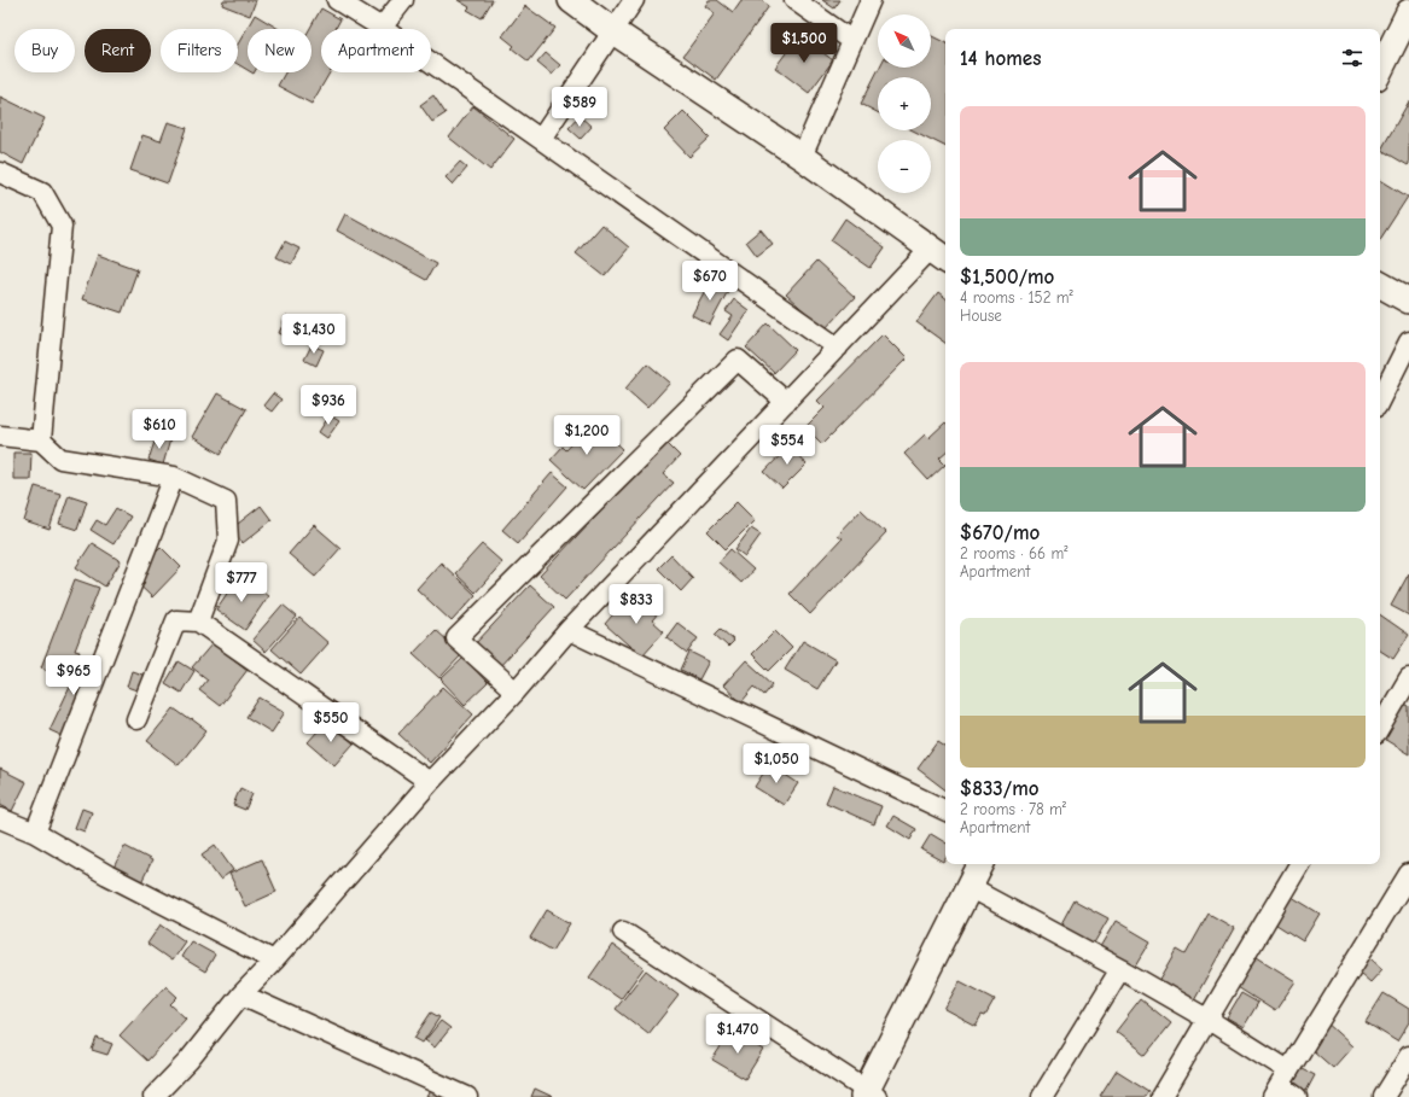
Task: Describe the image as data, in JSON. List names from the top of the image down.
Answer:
{
  "north": "top left",
  "page": {
    "map_buttons": ["+", "−"],
    "price": [
      "$1,500",
      "$589",
      "$670",
      "$1,430",
      "$936",
      "$610",
      "$1,200",
      "$554",
      "$777",
      "$833",
      "$965",
      "$550",
      "$1,050",
      "$1,470"
    ],
    "chip": [
      "Buy",
      "Rent",
      "Filters",
      "New",
      "Apartment"
    ],
    "heading": "14 homes",
    "list": [
      {
        "name": "$1,500/mo",
        "note": "4 rooms · 152 m² · House"
      },
      {
        "name": "$670/mo",
        "note": "2 rooms · 66 m² · Apartment"
      },
      {
        "name": "$833/mo",
        "note": "2 rooms · 78 m² · Apartment"
      }
    ]
  }
}
